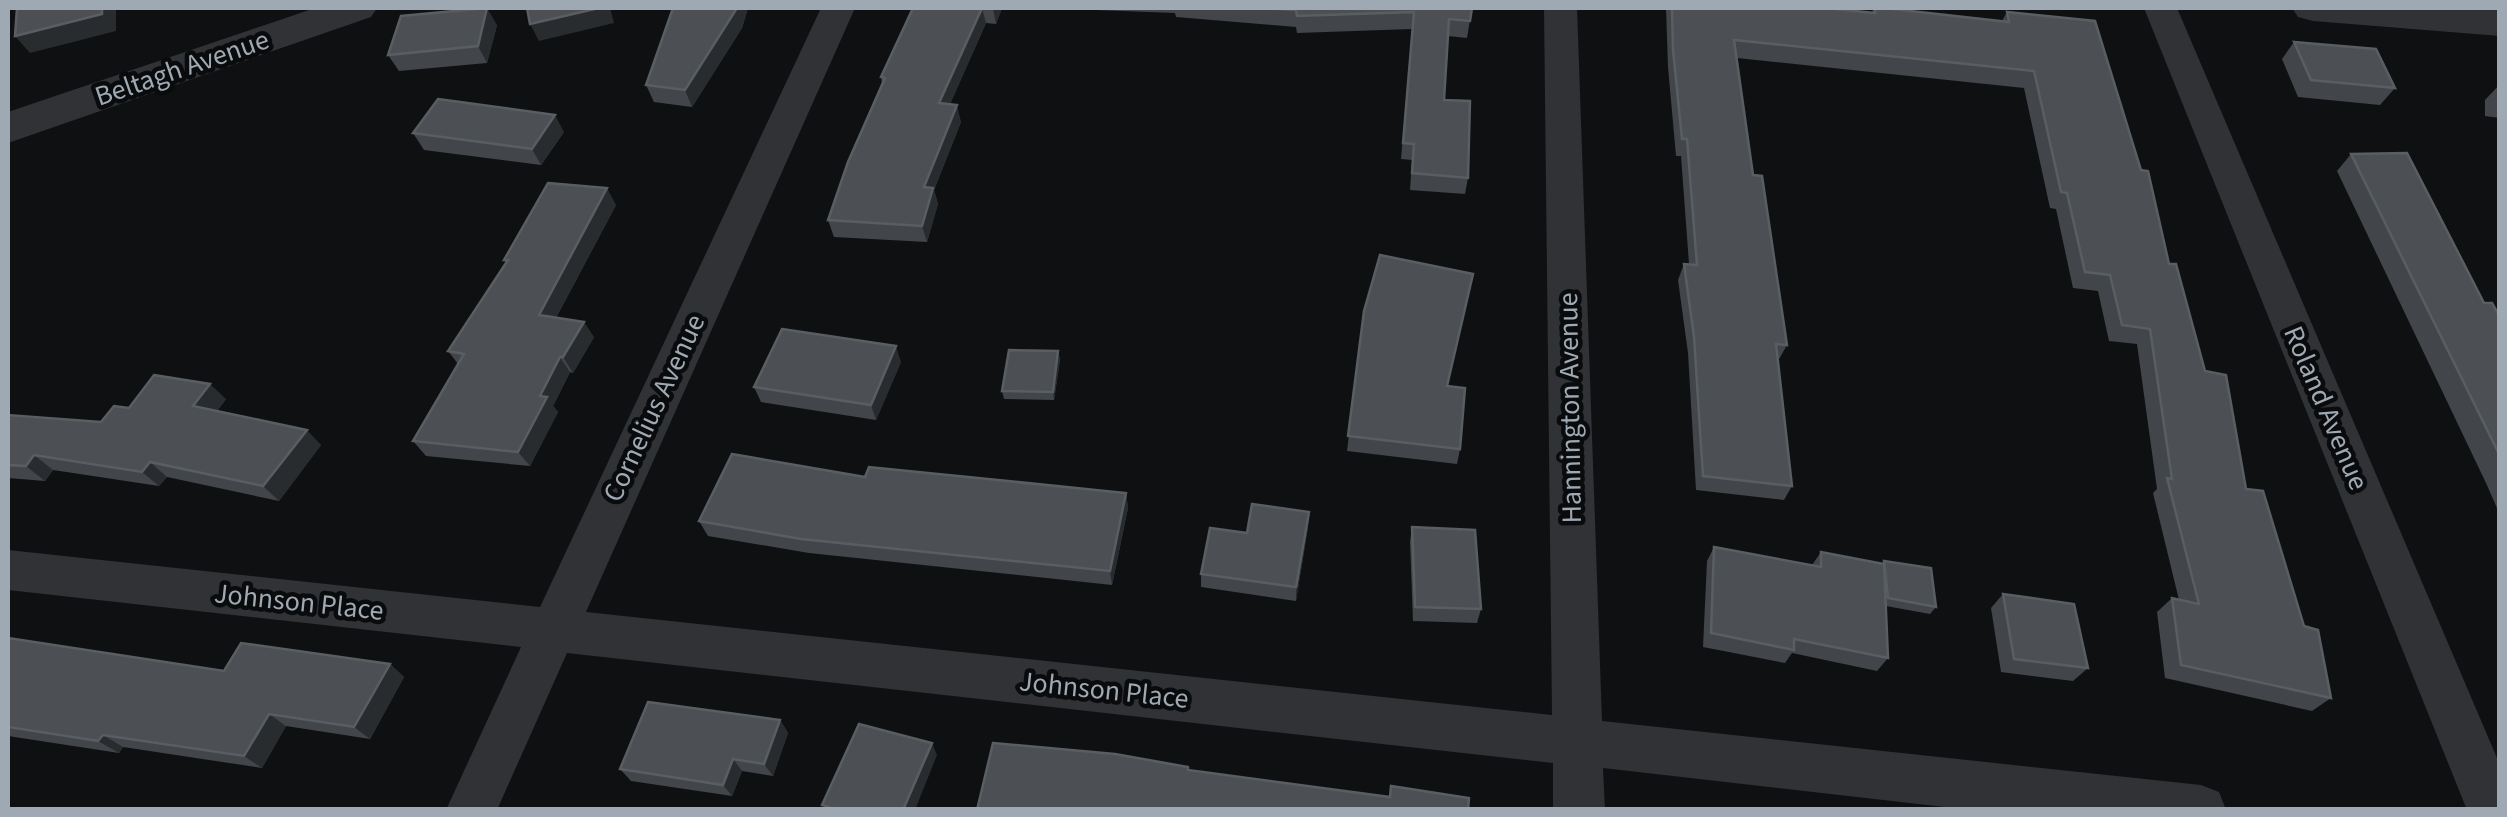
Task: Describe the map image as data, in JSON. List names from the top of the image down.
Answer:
{
  "streets": {
    "street": [
      "Beltagh Avenue",
      "Cornelius Avenue",
      "Hannington Avenue",
      "Roland Avenue",
      "Johnson Place"
    ]
  },
  "crossings": [
    ["Cornelius Avenue", "Johnson Place"],
    ["Hannington Avenue", "Johnson Place"]
  ]
}
